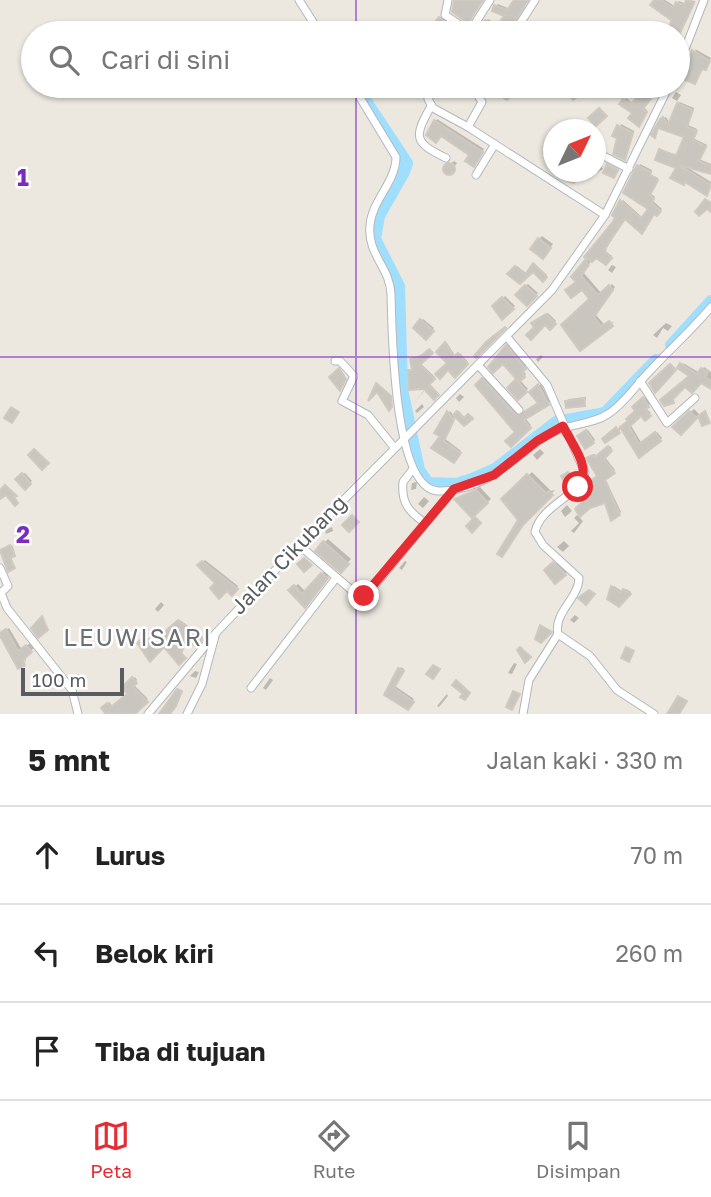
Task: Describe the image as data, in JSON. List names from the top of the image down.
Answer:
{
  "streets": {
    "street": ["Jalan Cikubang"]
  },
  "districts": ["LEUWISARI"],
  "scale_bar": "100 m",
  "north": "top right",
  "page": {
    "search": "Cari di sini",
    "scale": "100 m",
    "heading": ["5 mnt", "Jalan kaki · 330 m"],
    "list": [
      ["Lurus", "70 m"],
      ["Belok kiri", "260 m"],
      "Tiba di tujuan"
    ],
    "nav": ["Peta", "Rute", "Disimpan"]
  },
  "grid": {
    "rows": ["1", "2"]
  }
}
